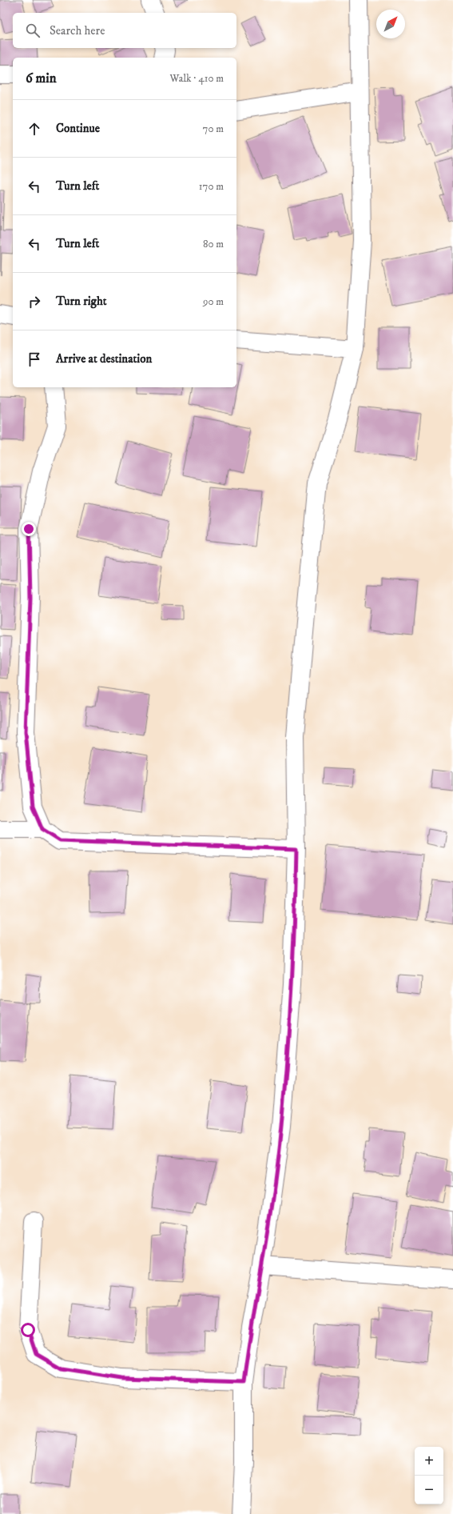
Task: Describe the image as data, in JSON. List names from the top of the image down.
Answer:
{
  "north": "top right",
  "page": {
    "search": "Search here",
    "heading": ["6 min", "Walk · 410 m"],
    "list": [
      ["Continue", "70 m"],
      ["Turn left", "170 m"],
      ["Turn left", "80 m"],
      ["Turn right", "90 m"],
      "Arrive at destination"
    ],
    "map_buttons": ["+", "−"]
  }
}
